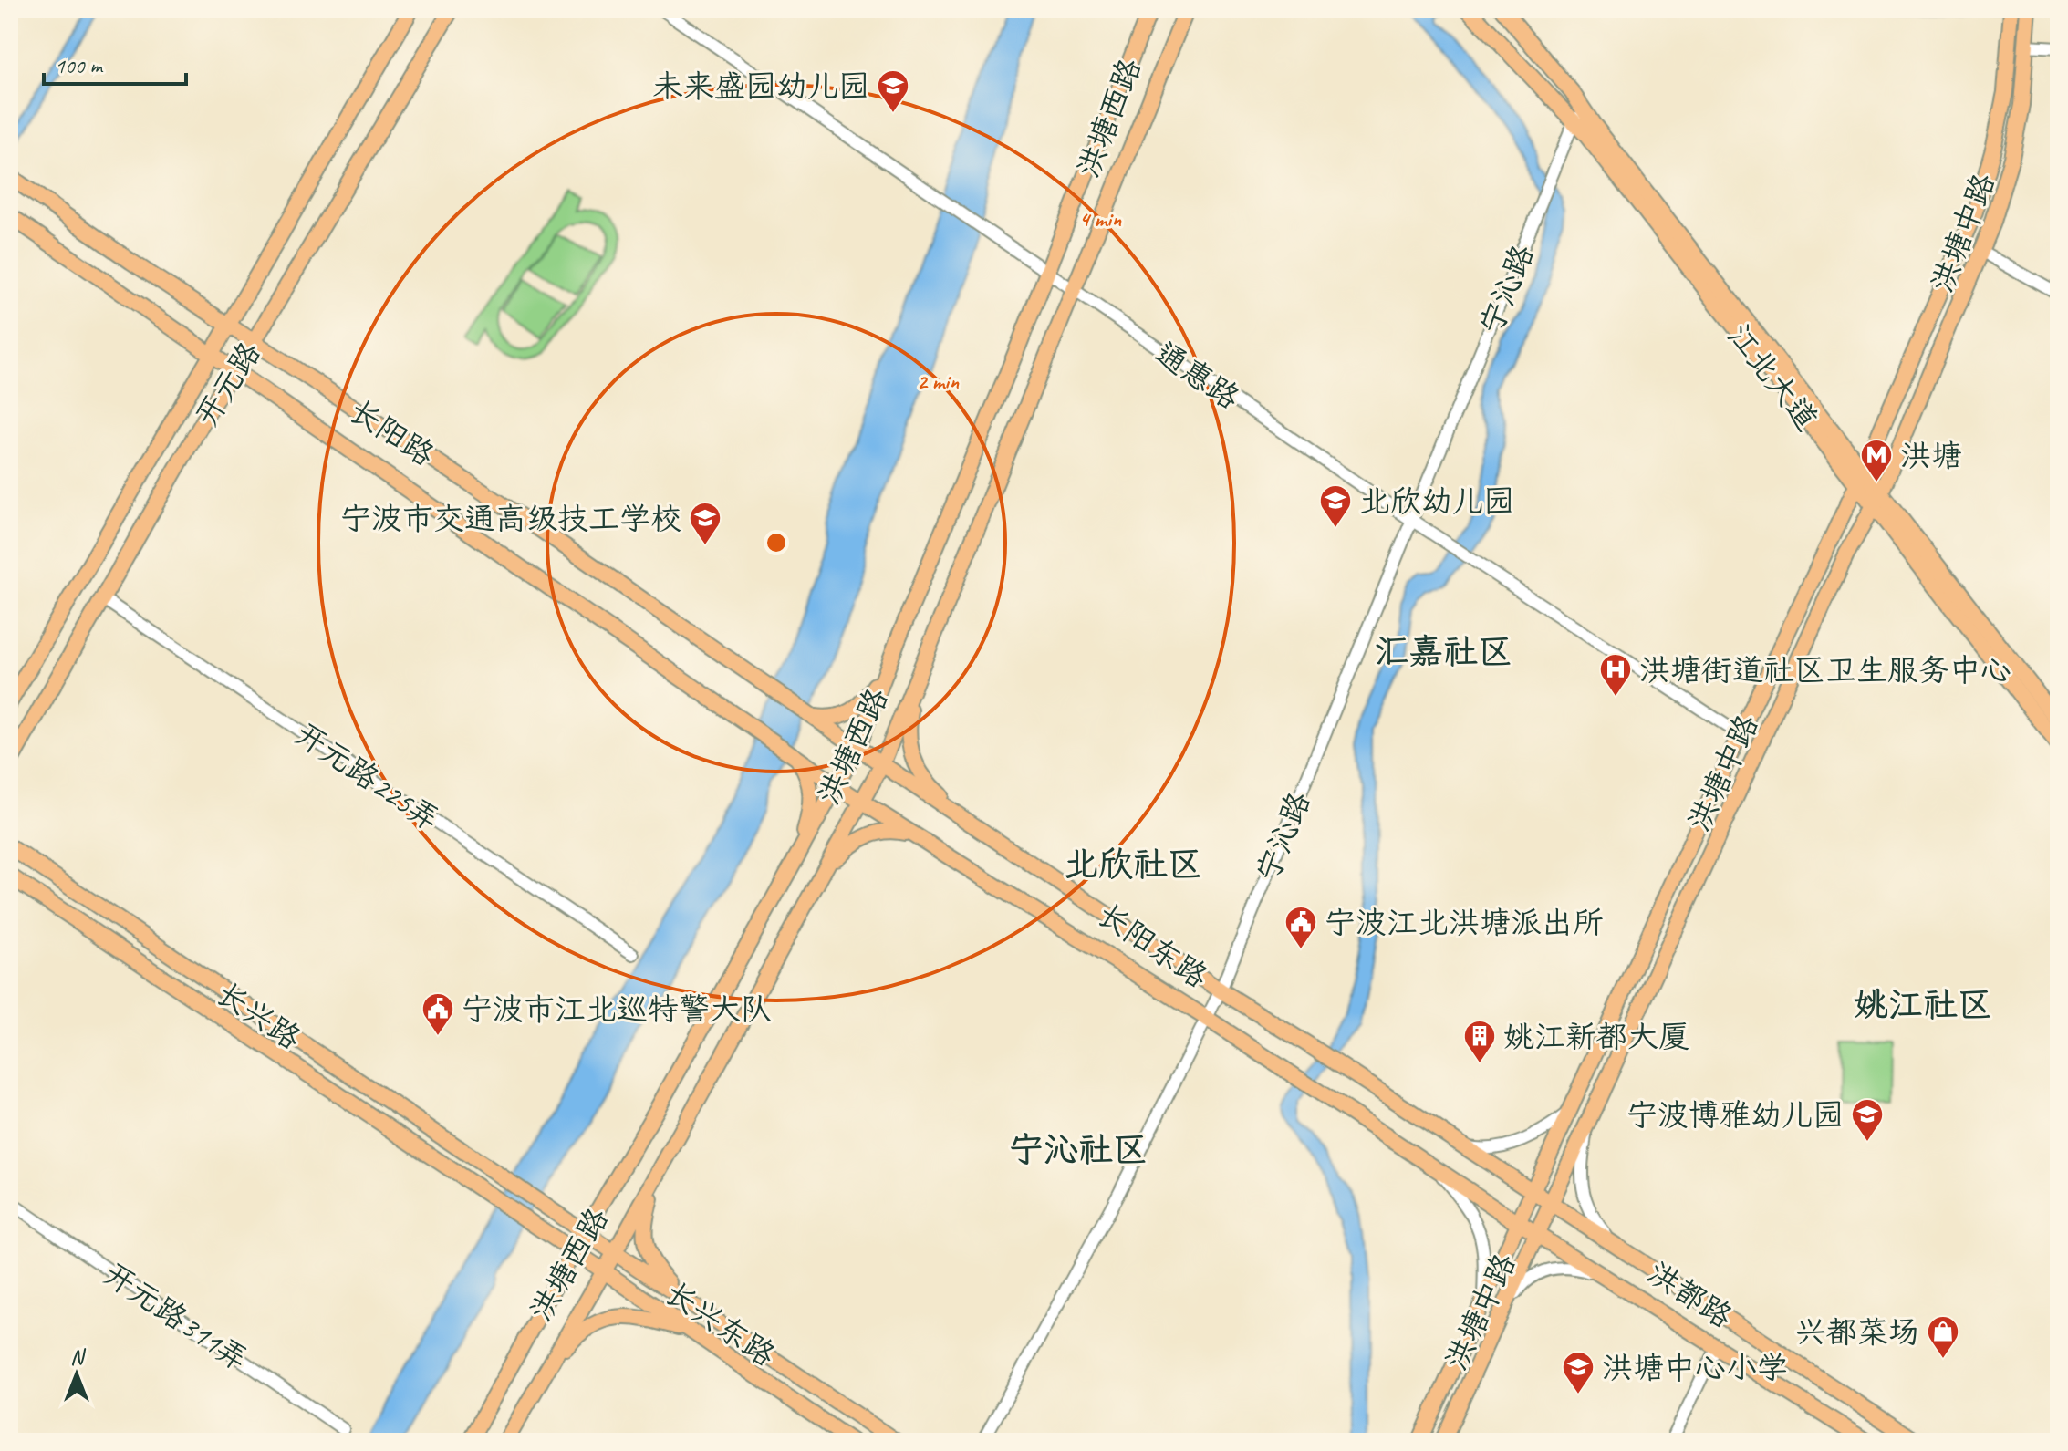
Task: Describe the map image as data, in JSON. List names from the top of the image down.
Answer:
{
  "streets": {
    "main road": [
      "洪塘西路",
      "洪塘中路",
      "江北大道",
      "开元路",
      "长阳路",
      "长阳东路",
      "长兴路",
      "洪都路",
      "长兴东路"
    ],
    "street": [
      "宁沁路",
      "通惠路",
      "开元路225弄",
      "开元路311弄"
    ]
  },
  "crossings": [
    ["洪塘西路", "通惠路"],
    ["洪塘西路", "长阳东路"],
    ["洪塘西路", "长兴东路"],
    ["洪塘中路", "通惠路"],
    ["洪塘中路", "江北大道"],
    ["洪塘中路", "洪都路"],
    ["宁沁路", "通惠路"],
    ["宁沁路", "江北大道"],
    ["宁沁路", "长阳东路"],
    ["开元路", "长阳路"],
    ["开元路", "开元路225弄"],
    ["长阳路", "长阳东路"],
    ["长阳东路", "洪都路"],
    ["长兴路", "长兴东路"]
  ],
  "districts": [
    "汇嘉社区",
    "北欣社区",
    "姚江社区",
    "宁沁社区"
  ],
  "places": {
    "school or university": [
      "未来盛园幼儿园",
      "北欣幼儿园",
      "宁波市交通高级技工学校",
      "宁波博雅幼儿园",
      "洪塘中心小学"
    ],
    "metro station": ["洪塘"],
    "hospital": ["洪塘街道社区卫生服务中心"],
    "public building": ["宁波江北洪塘派出所", "宁波市江北巡特警大队"],
    "building": ["姚江新都大厦"],
    "shop": ["兴都菜场"]
  },
  "scale_bar": "100 m",
  "north": "top",
  "rings": ["4 min", "2 min"]
}
